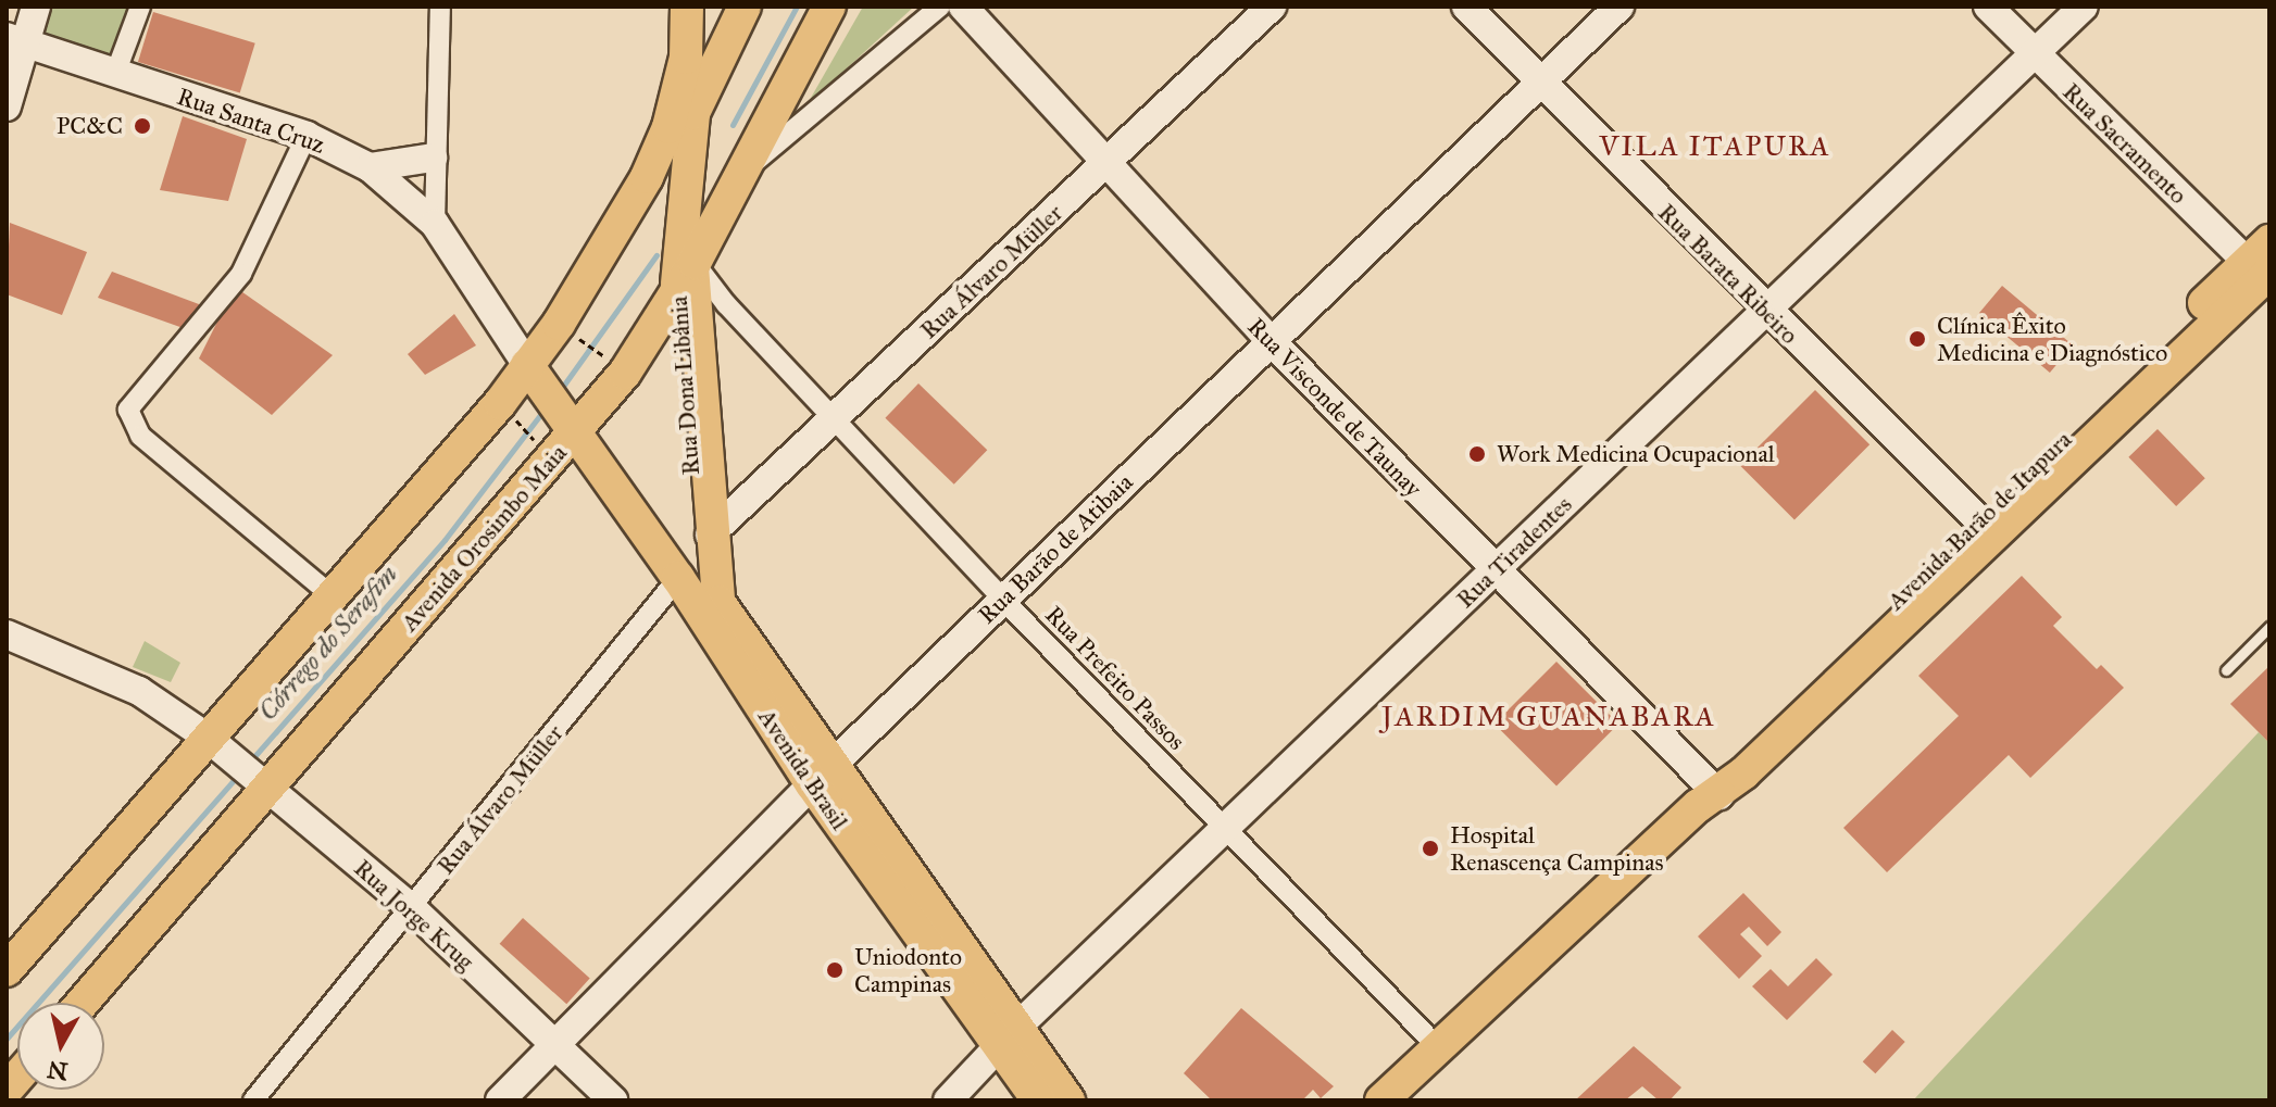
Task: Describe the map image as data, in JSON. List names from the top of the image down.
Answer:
{
  "streets": {
    "main road": [
      "Rua Santa Cruz",
      "Rua Sacramento",
      "Rua Álvaro Müller",
      "Rua Barata Ribeiro",
      "Rua Dona Libânia",
      "Rua Visconde de Taunay",
      "Avenida Barão de Itapura",
      "Avenida Orosimbo Maia",
      "Rua Barão de Atibaia",
      "Rua Tiradentes",
      "Avenida Brasil",
      "Rua Jorge Krug"
    ],
    "street": ["Rua Prefeito Passos"]
  },
  "crossings": [
    ["Rua Santa Cruz", "Avenida Orosimbo Maia"],
    ["Rua Santa Cruz", "Avenida Brasil"],
    ["Rua Sacramento", "Avenida Barão de Itapura"],
    ["Rua Sacramento", "Rua Tiradentes"],
    ["Rua Álvaro Müller", "Rua Dona Libânia"],
    ["Rua Álvaro Müller", "Rua Visconde de Taunay"],
    ["Rua Álvaro Müller", "Rua Prefeito Passos"],
    ["Rua Álvaro Müller", "Avenida Brasil"],
    ["Rua Álvaro Müller", "Rua Jorge Krug"],
    ["Rua Barata Ribeiro", "Avenida Barão de Itapura"],
    ["Rua Barata Ribeiro", "Rua Barão de Atibaia"],
    ["Rua Barata Ribeiro", "Rua Tiradentes"],
    ["Rua Dona Libânia", "Avenida Orosimbo Maia"],
    ["Rua Dona Libânia", "Rua Prefeito Passos"],
    ["Rua Dona Libânia", "Avenida Brasil"],
    ["Rua Visconde de Taunay", "Avenida Barão de Itapura"],
    ["Rua Visconde de Taunay", "Rua Barão de Atibaia"],
    ["Rua Visconde de Taunay", "Rua Tiradentes"],
    ["Avenida Barão de Itapura", "Rua Prefeito Passos"],
    ["Avenida Orosimbo Maia", "Rua Prefeito Passos"],
    ["Avenida Orosimbo Maia", "Avenida Brasil"],
    ["Avenida Orosimbo Maia", "Rua Jorge Krug"],
    ["Rua Barão de Atibaia", "Rua Prefeito Passos"],
    ["Rua Barão de Atibaia", "Avenida Brasil"],
    ["Rua Barão de Atibaia", "Rua Jorge Krug"],
    ["Rua Tiradentes", "Rua Prefeito Passos"],
    ["Rua Tiradentes", "Avenida Brasil"]
  ],
  "districts": ["VILA ITAPURA", "JARDIM GUANABARA"],
  "water": ["Córrego do Serafim"],
  "places": [
    "PC&C",
    "Clínica Êxito Medicina e Diagnóstico",
    "Work Medicina Ocupacional",
    "Hospital Renascença Campinas",
    "Uniodonto Campinas"
  ],
  "north": "bottom"
}
